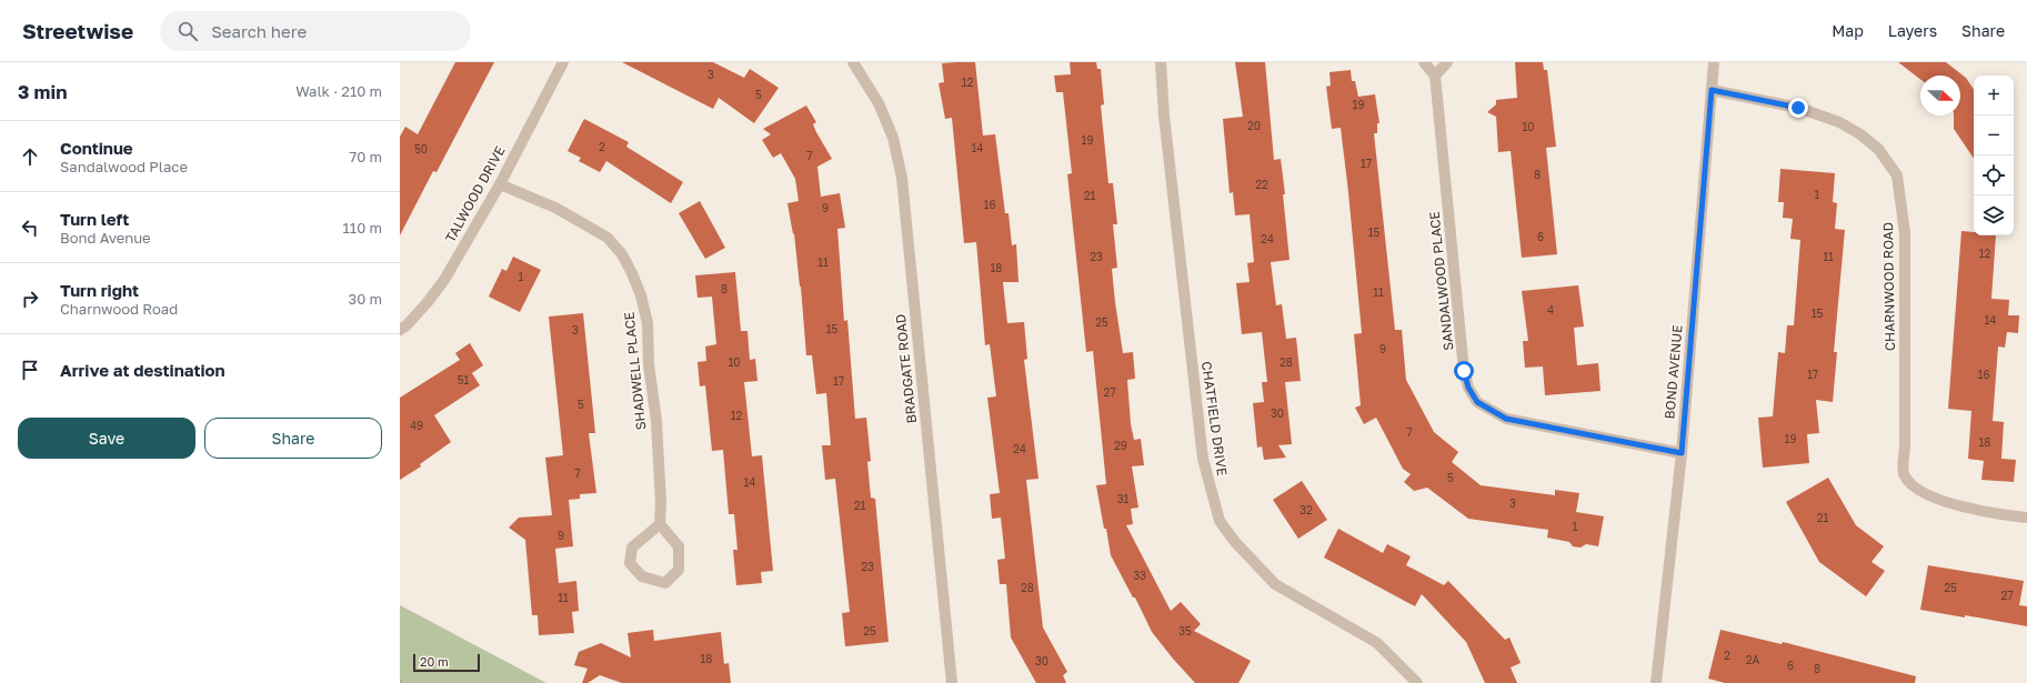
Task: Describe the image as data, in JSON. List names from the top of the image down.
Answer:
{
  "streets": {
    "street": [
      "TALWOOD DRIVE",
      "SANDALWOOD PLACE",
      "CHARNWOOD ROAD",
      "BRADGATE ROAD",
      "SHADWELL PLACE",
      "BOND AVENUE",
      "CHATFIELD DRIVE"
    ]
  },
  "crossings": [
    ["TALWOOD DRIVE", "SHADWELL PLACE"],
    ["SANDALWOOD PLACE", "BOND AVENUE"],
    ["CHARNWOOD ROAD", "BOND AVENUE"]
  ],
  "house_numbers": [
    "3",
    "12",
    "5",
    "19",
    "20",
    "10",
    "19",
    "2",
    "14",
    "50",
    "7",
    "17",
    "8",
    "22",
    "1",
    "21",
    "16",
    "9",
    "15",
    "6",
    "24",
    "12",
    "23",
    "11",
    "11",
    "18",
    "1",
    "8",
    "11",
    "4",
    "15",
    "14",
    "25",
    "15",
    "3",
    "9",
    "10",
    "28",
    "17",
    "16",
    "51",
    "17",
    "27",
    "5",
    "30",
    "12",
    "49",
    "7",
    "19",
    "18",
    "29",
    "24",
    "7",
    "5",
    "14",
    "31",
    "3",
    "21",
    "32",
    "21",
    "1",
    "9",
    "23",
    "33",
    "28",
    "25",
    "27",
    "11",
    "25",
    "35",
    "2",
    "18",
    "2A",
    "30",
    "6",
    "8"
  ],
  "scale_bar": "20 m",
  "north": "right",
  "page": {
    "header": "Streetwise",
    "search": "Search here",
    "nav": ["Map", "Layers", "Share"],
    "heading": ["3 min", "Walk · 210 m"],
    "map_buttons": ["+", "−"],
    "list": [
      ["Continue", "Sandalwood Place", "70 m"],
      ["Turn left", "Bond Avenue", "110 m"],
      ["Turn right", "Charnwood Road", "30 m"],
      "Arrive at destination"
    ],
    "buttons": ["Save", "Share"],
    "scale": "20 m"
  }
}
